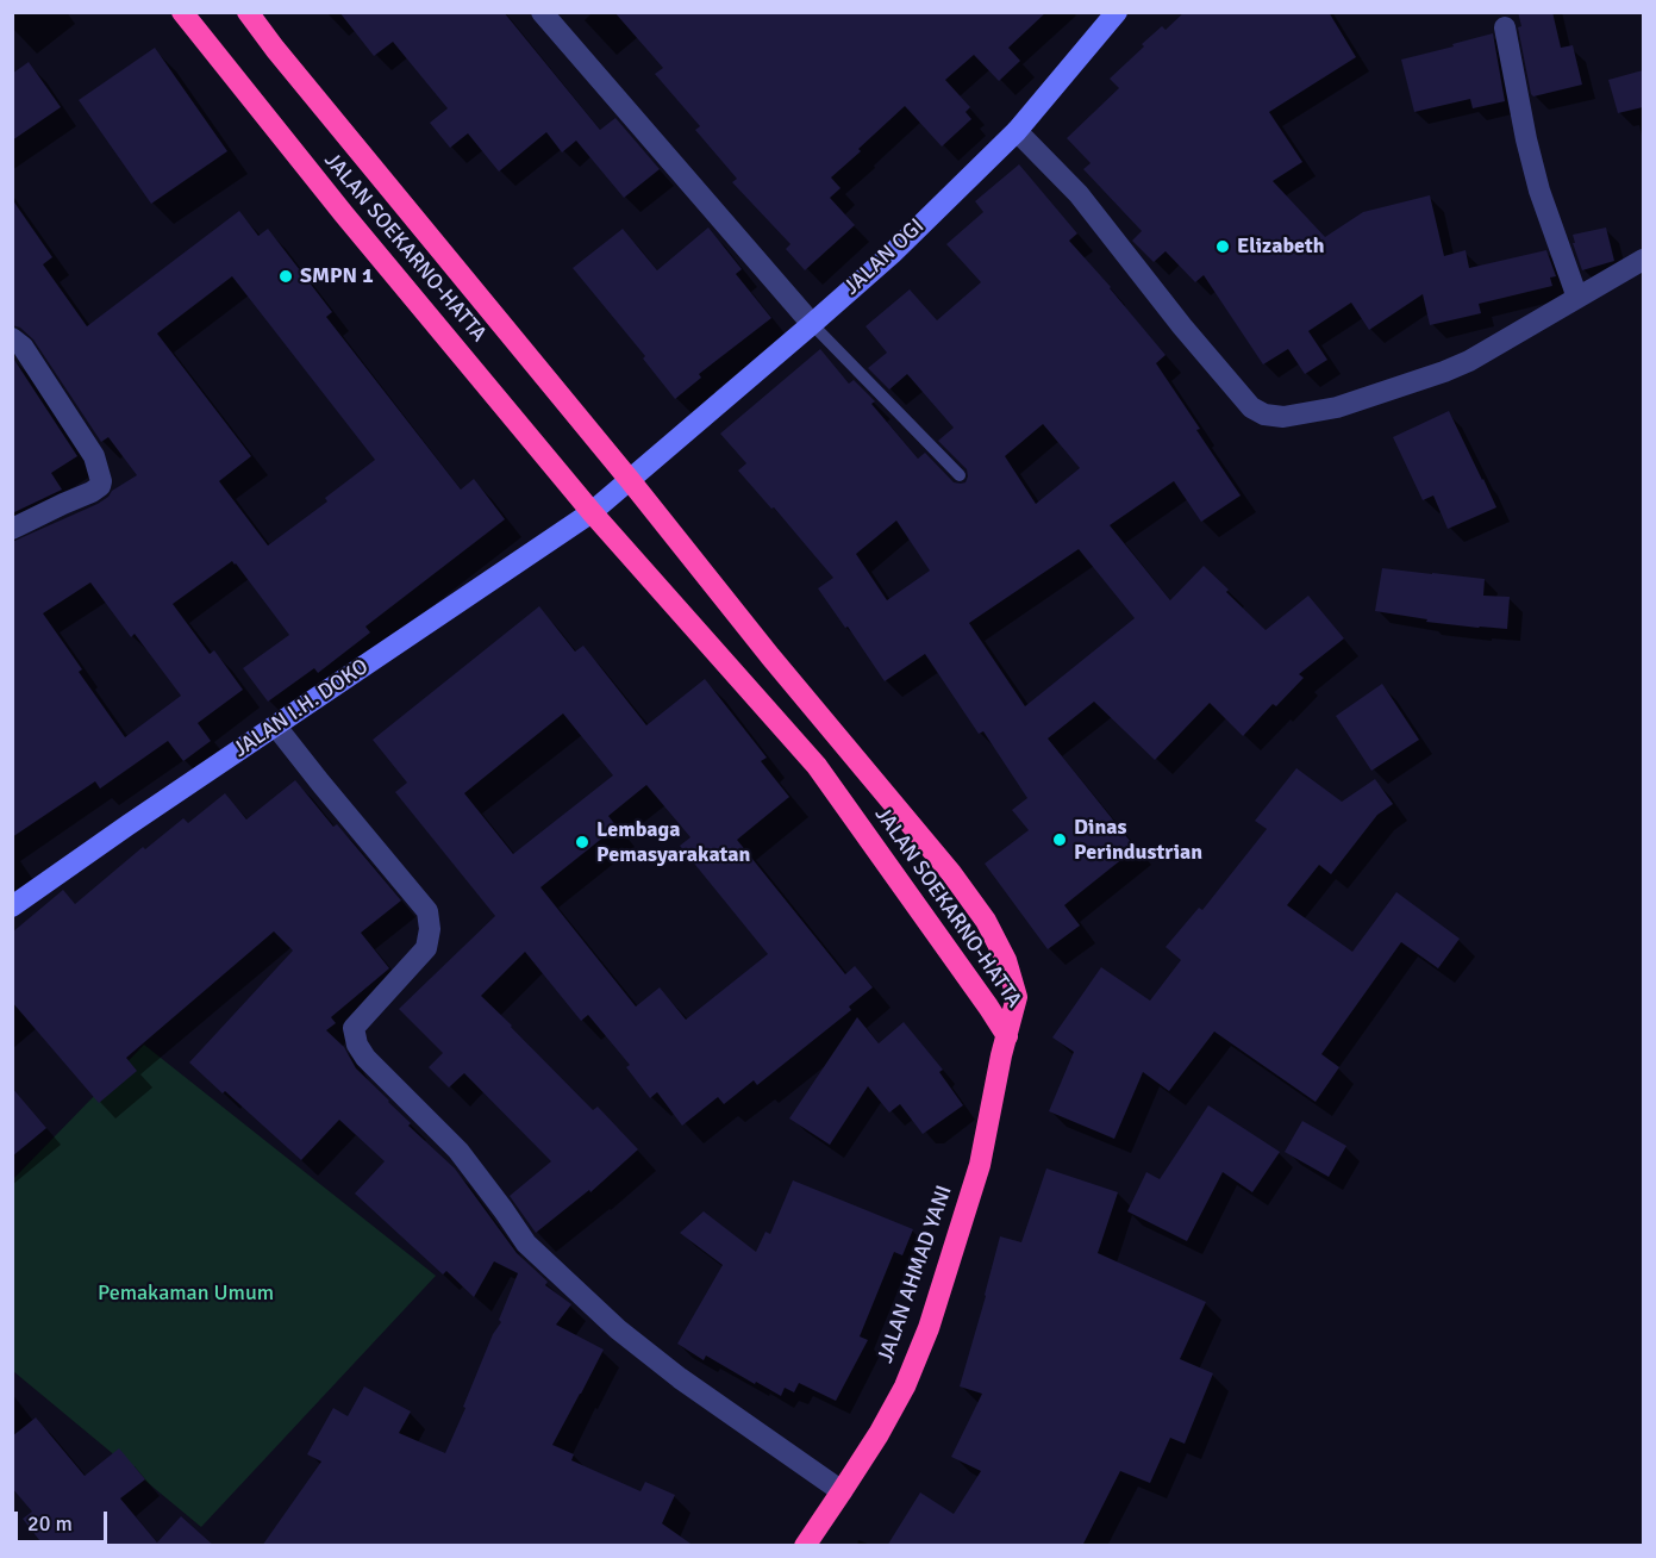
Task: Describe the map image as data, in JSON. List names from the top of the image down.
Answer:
{
  "streets": {
    "highway": ["JALAN SOEKARNO-HATTA", "JALAN AHMAD YANI"],
    "street": ["JALAN OGI", "JALAN I.H. DOKO"]
  },
  "crossings": [
    ["JALAN SOEKARNO-HATTA", "JALAN OGI"],
    ["JALAN SOEKARNO-HATTA", "JALAN I.H. DOKO"],
    ["JALAN SOEKARNO-HATTA", "JALAN AHMAD YANI"]
  ],
  "parks": ["Pemakaman Umum"],
  "places": [
    "Elizabeth",
    "SMPN 1",
    "Dinas Perindustrian",
    "Lembaga Pemasyarakatan"
  ],
  "scale_bar": "20 m"
}
